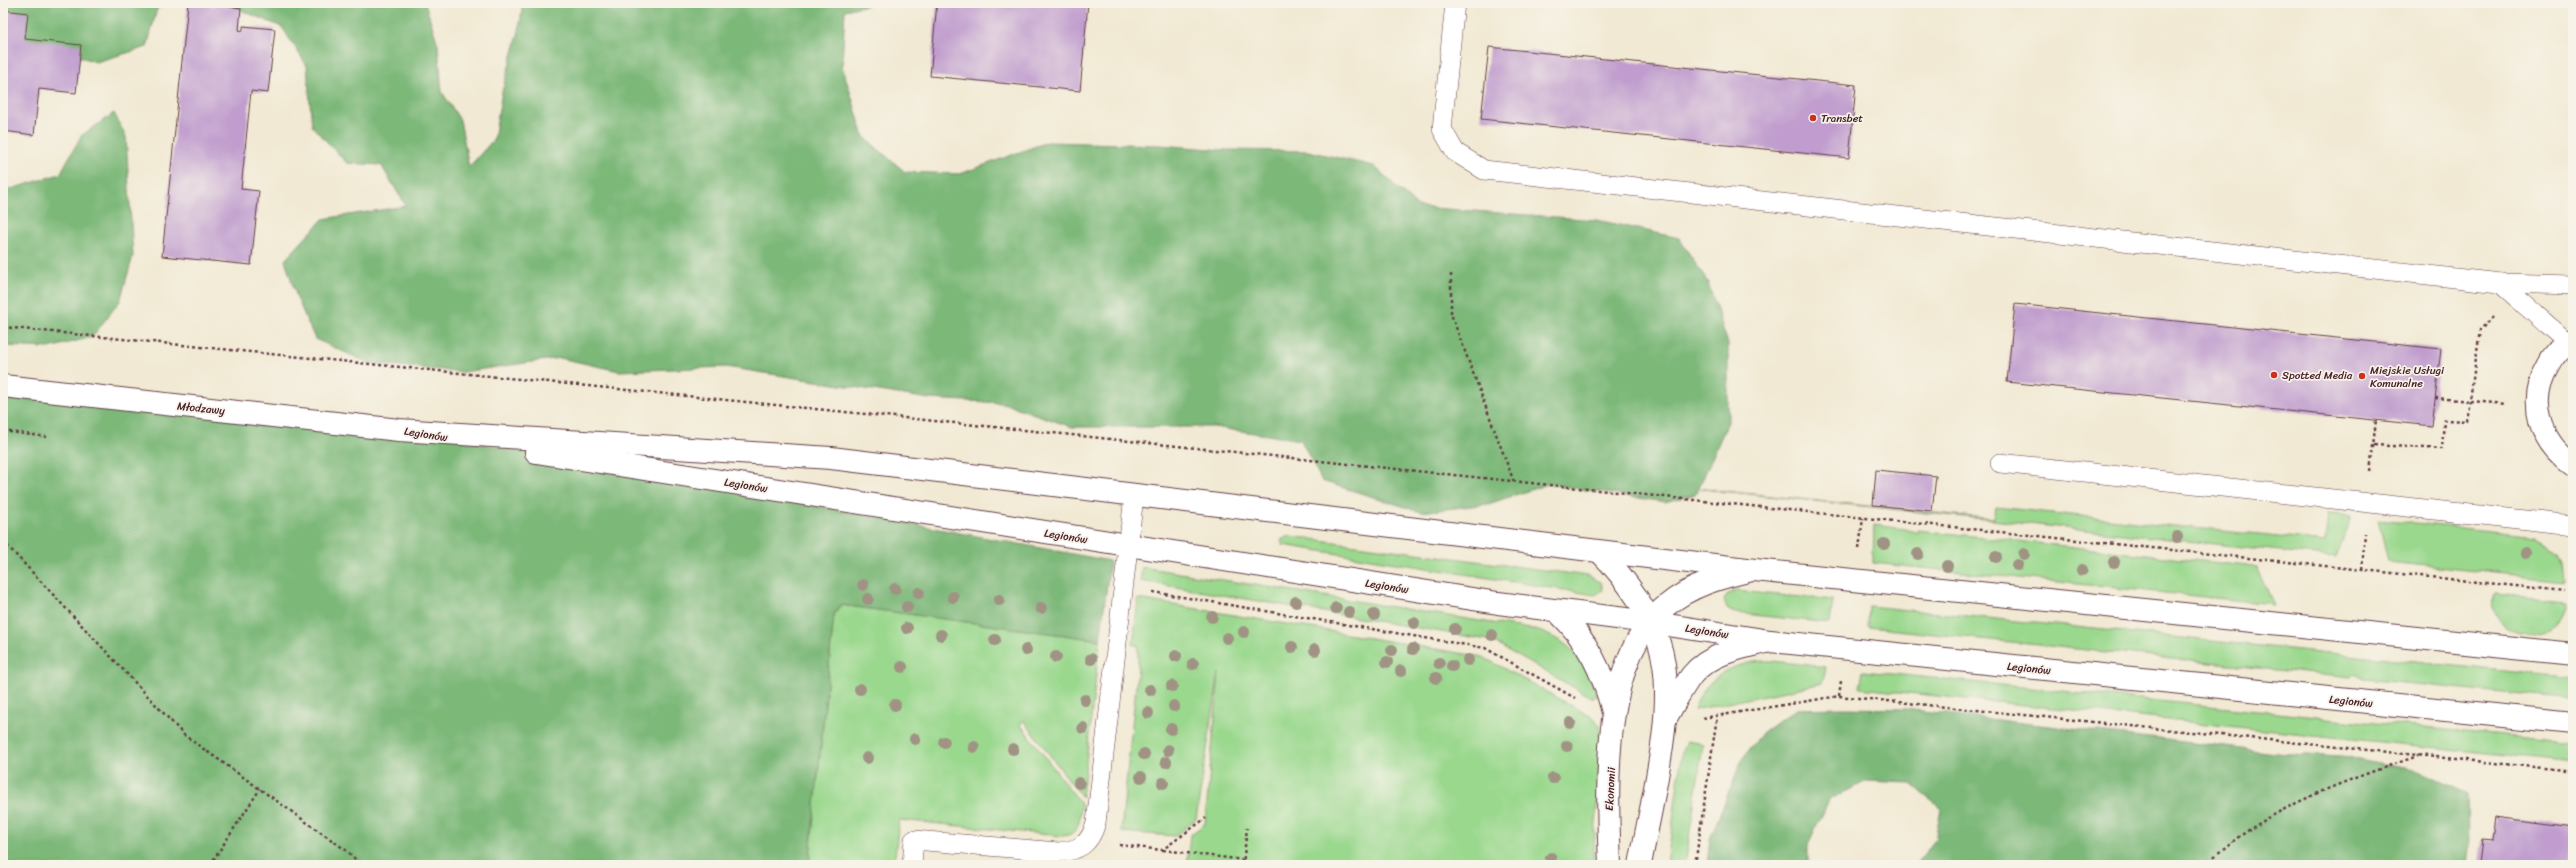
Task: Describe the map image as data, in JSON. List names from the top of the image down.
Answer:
{
  "streets": {
    "main road": ["Młodzawy", "Legionów", "Ekonomii"]
  },
  "crossings": [
    ["Młodzawy", "Legionów"],
    ["Legionów", "Ekonomii"]
  ],
  "places": ["Transbet", "Spotted Media", "Miejskie Usługi Komunalne"]
}
